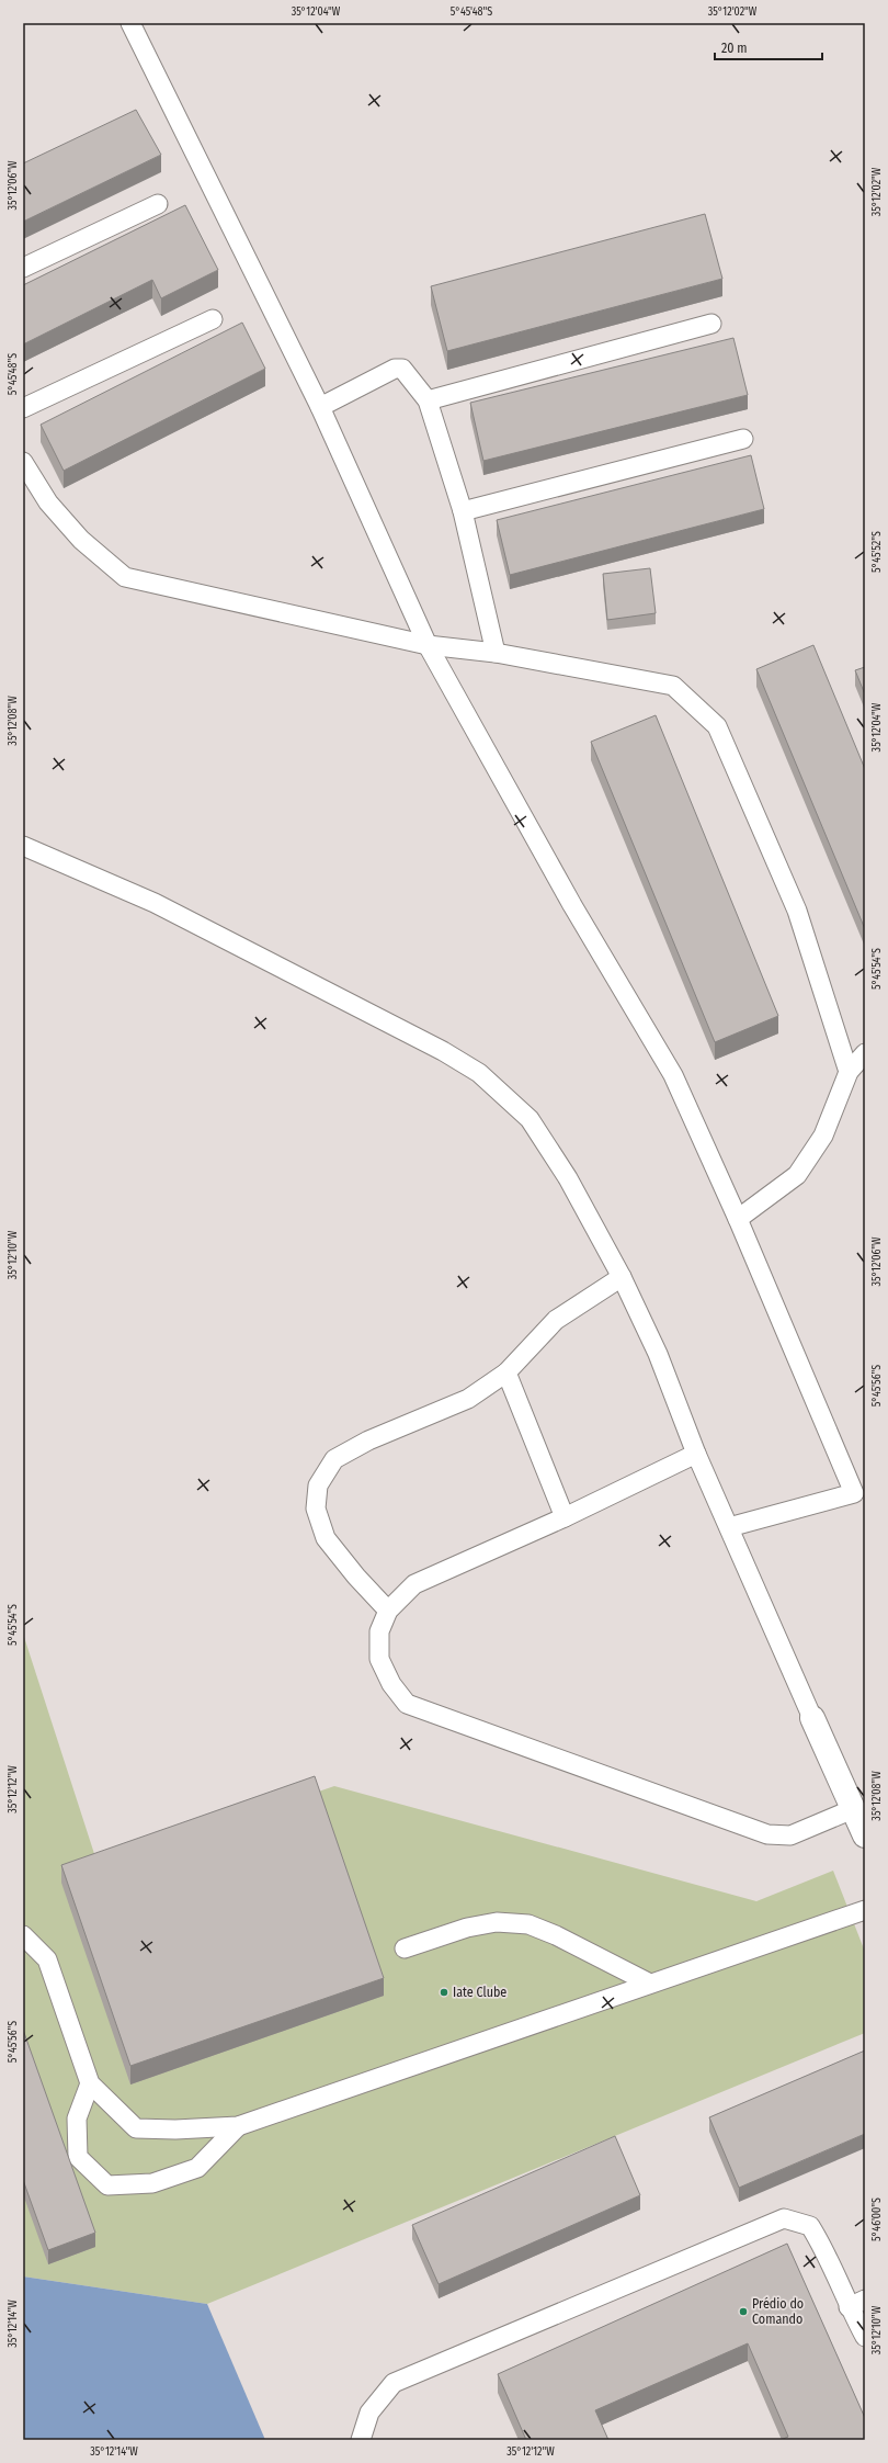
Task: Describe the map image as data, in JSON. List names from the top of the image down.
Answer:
{
  "places": ["Iate Clube", "Prédio do Comando"],
  "scale_bar": "20 m",
  "coordinates": [
    "35°12'04\"W",
    "5°45'48\"S",
    "35°12'02\"W",
    "35°12'06\"W",
    "5°45'52\"S",
    "35°12'08\"W",
    "5°45'54\"S",
    "35°12'10\"W",
    "5°45'56\"S",
    "35°12'12\"W",
    "5°46'00\"S",
    "35°12'14\"W"
  ]
}
